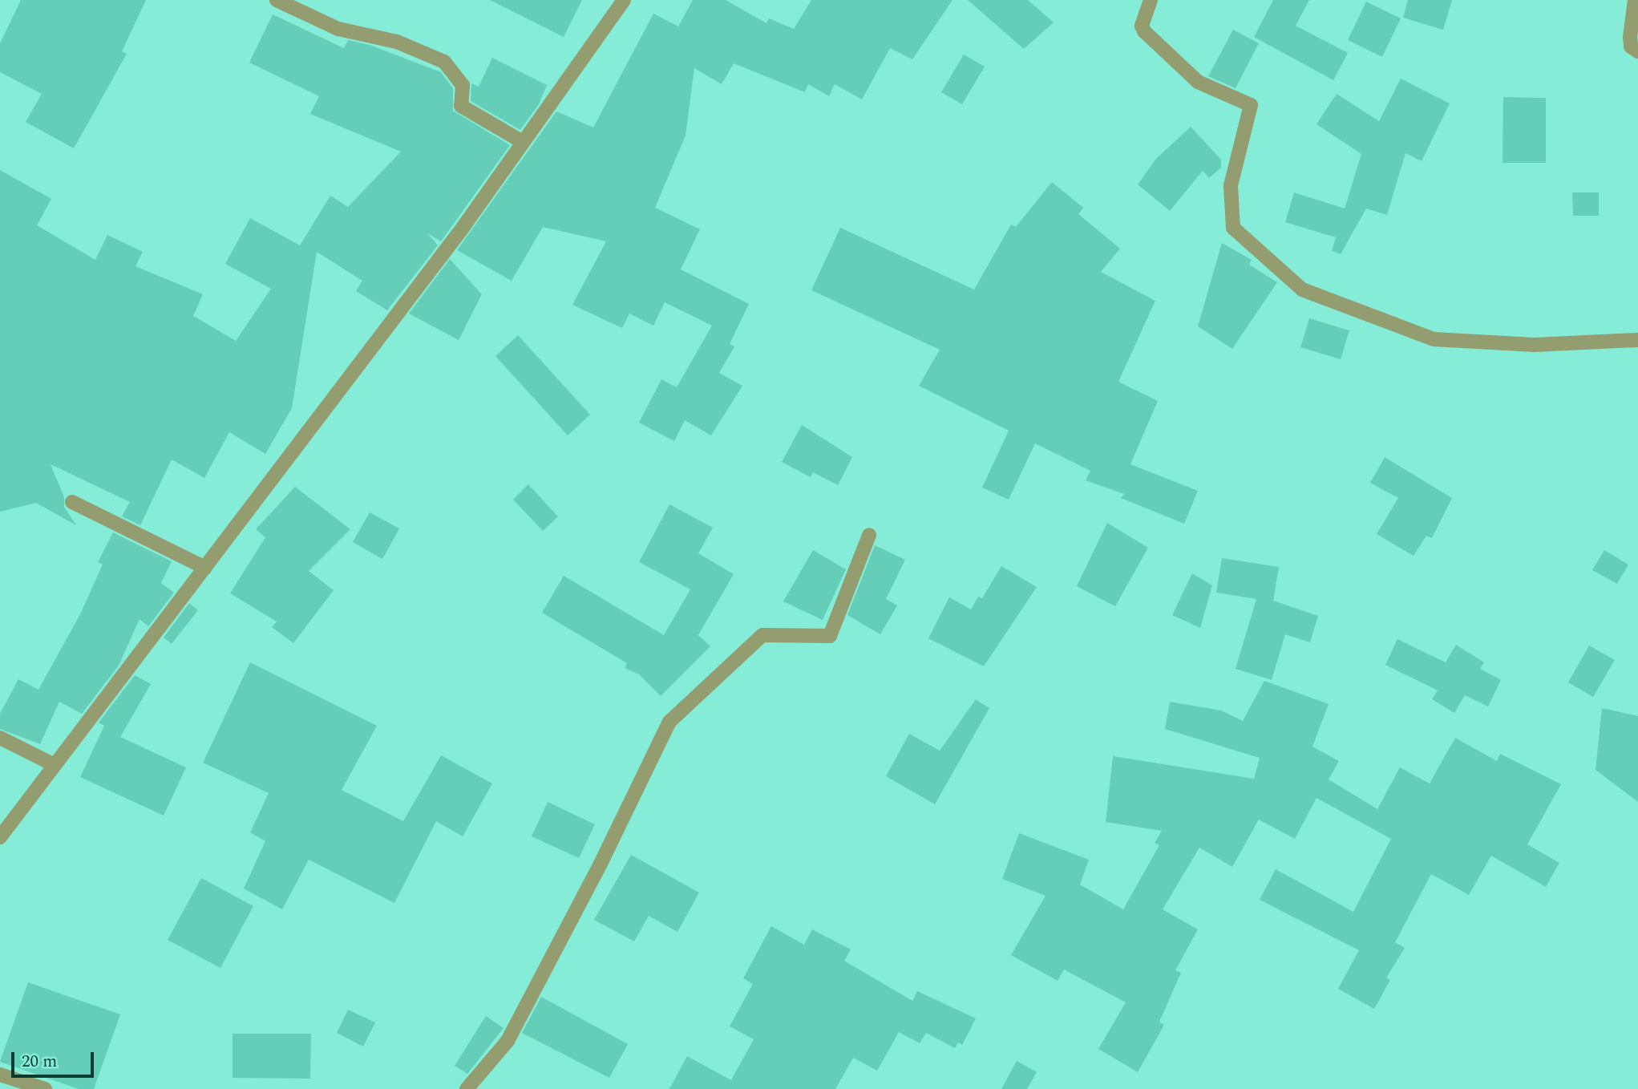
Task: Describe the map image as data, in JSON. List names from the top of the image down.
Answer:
{
  "scale_bar": "20 m"
}
